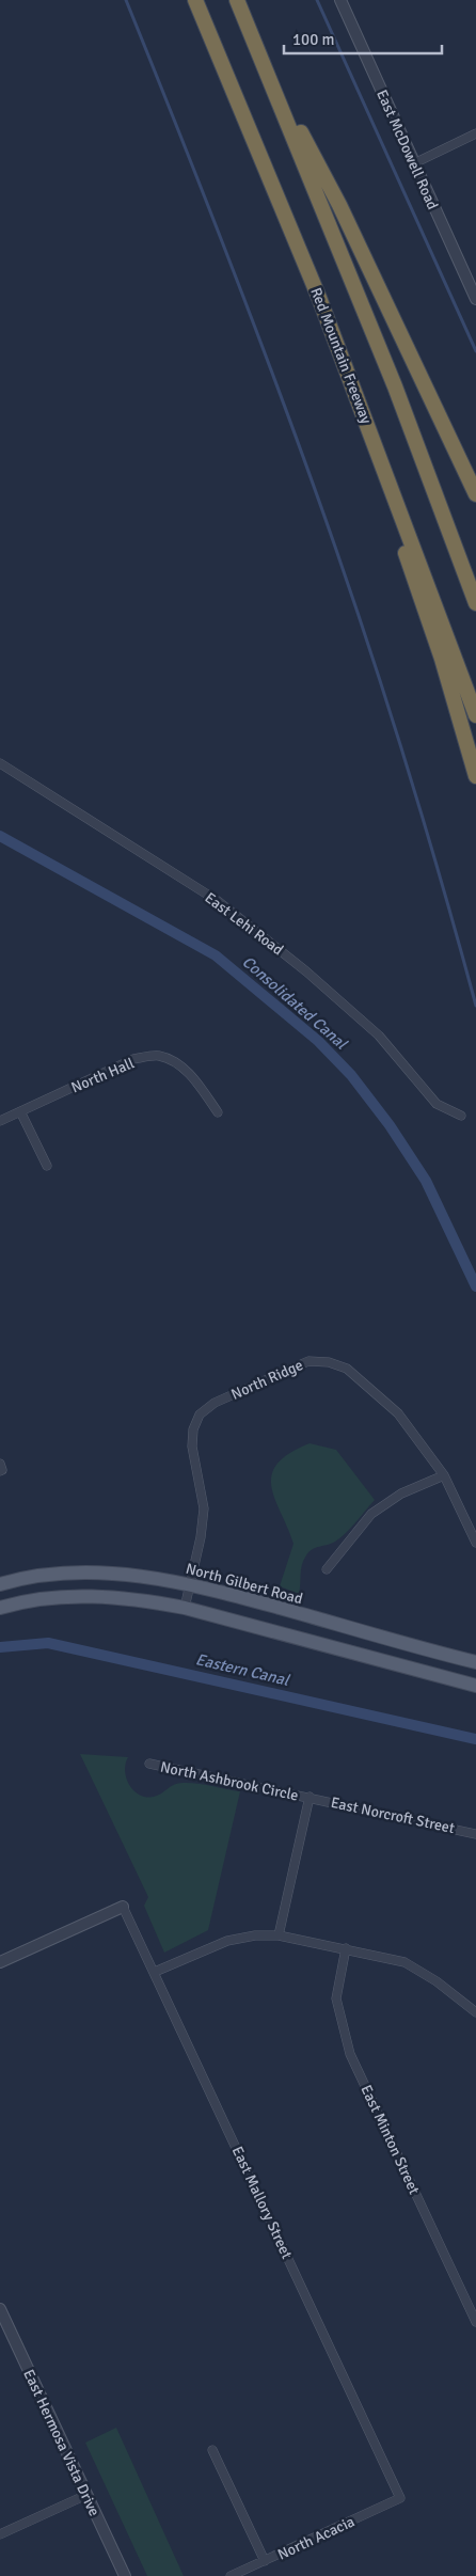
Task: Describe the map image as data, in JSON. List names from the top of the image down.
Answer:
{
  "streets": {
    "highway": ["Red Mountain Freeway"],
    "main road": ["North Gilbert Road"],
    "street": [
      "East McDowell Road",
      "East Lehi Road",
      "North Hall",
      "North Ridge",
      "North Ashbrook Circle",
      "East Norcroft Street",
      "East Minton Street",
      "East Mallory Street",
      "East Hermosa Vista Drive",
      "North Acacia"
    ]
  },
  "crossings": [
    ["North Ridge", "North Gilbert Road"],
    ["North Ashbrook Circle", "East Norcroft Street"],
    ["East Mallory Street", "North Acacia"]
  ],
  "water": ["Consolidated Canal", "Eastern Canal"],
  "scale_bar": "100 m"
}
